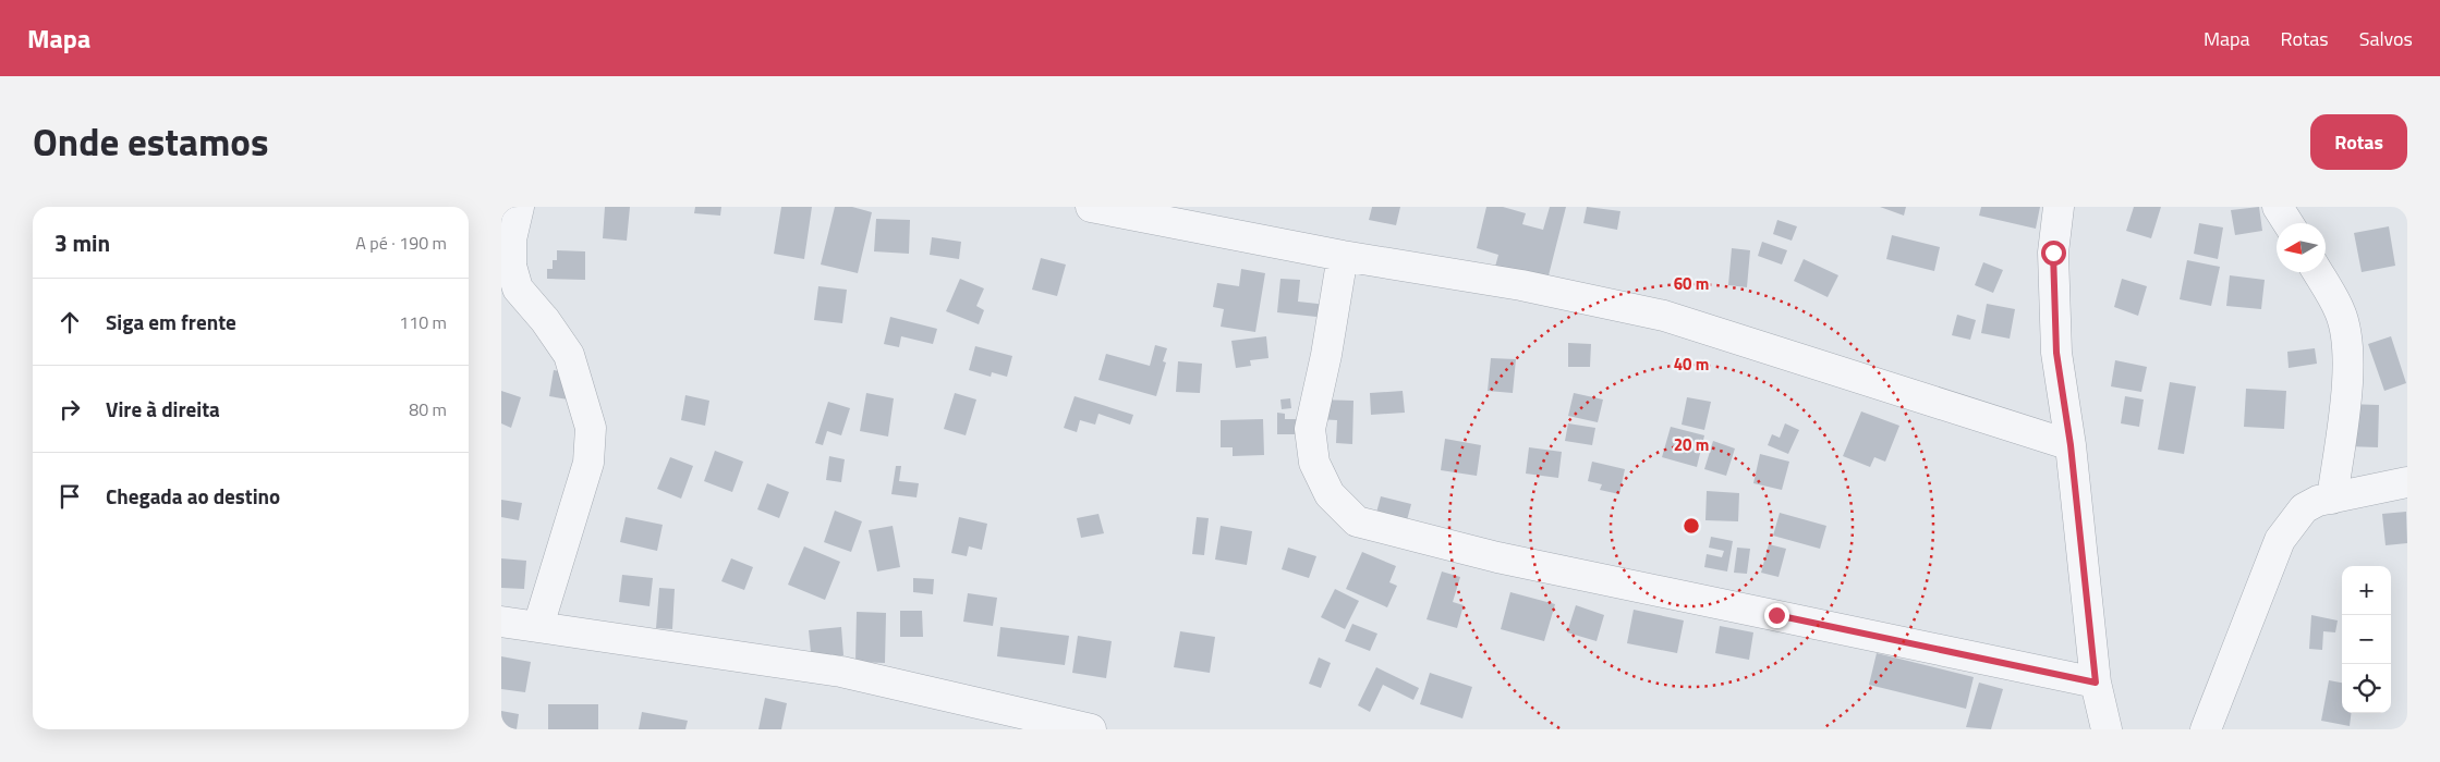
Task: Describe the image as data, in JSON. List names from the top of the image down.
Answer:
{
  "north": "left",
  "page": {
    "header": "Mapa",
    "nav": ["Mapa", "Rotas", "Salvos"],
    "title": "Onde estamos",
    "buttons": "Rotas",
    "heading": ["3 min", "A pé · 190 m"],
    "list": [
      ["Siga em frente", "110 m"],
      ["Vire à direita", "80 m"],
      "Chegada ao destino"
    ],
    "map_buttons": ["+", "−"]
  },
  "rings": ["60 m", "40 m", "20 m"]
}
